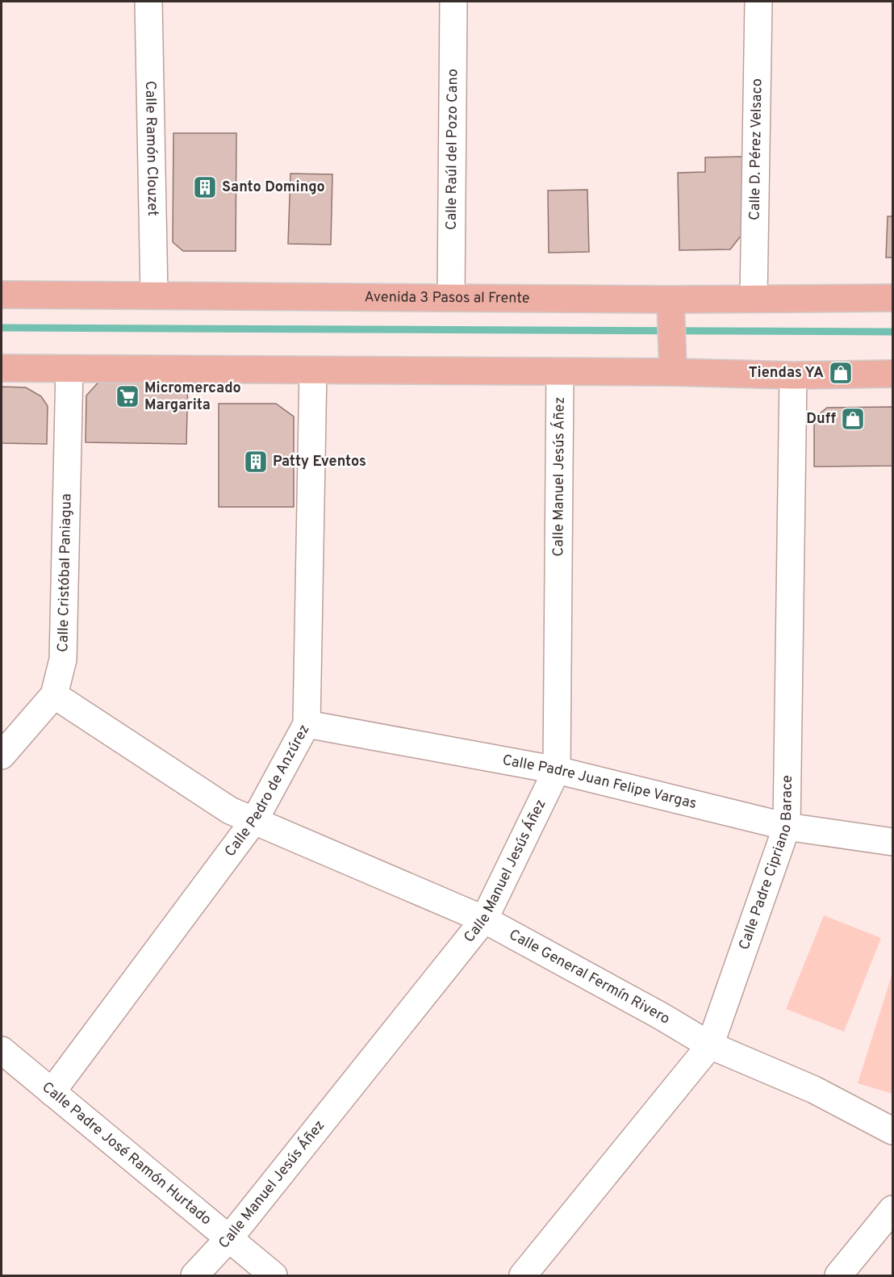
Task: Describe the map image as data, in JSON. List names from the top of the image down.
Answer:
{
  "streets": {
    "main road": ["Avenida 3 Pasos al Frente"],
    "street": [
      "Calle Ramón Clouzet",
      "Calle Raúl del Pozo Cano",
      "Calle D. Pérez Velsaco",
      "Calle Manuel Jesús Áñez",
      "Calle Cristóbal Paniagua",
      "Calle Padre Juan Felipe Vargas",
      "Calle Pedro de Anzúrez",
      "Calle Padre Cipriano Barace",
      "Calle General Fermín Rivero",
      "Calle Padre José Ramón Hurtado"
    ]
  },
  "crossings": [
    ["Calle Ramón Clouzet", "Avenida 3 Pasos al Frente"],
    ["Calle Raúl del Pozo Cano", "Avenida 3 Pasos al Frente"],
    ["Calle D. Pérez Velsaco", "Avenida 3 Pasos al Frente"],
    ["Calle Manuel Jesús Áñez", "Calle Padre Juan Felipe Vargas"],
    ["Calle Manuel Jesús Áñez", "Calle General Fermín Rivero"],
    ["Calle Manuel Jesús Áñez", "Calle Padre José Ramón Hurtado"],
    ["Calle Cristóbal Paniagua", "Calle General Fermín Rivero"],
    ["Calle Padre Juan Felipe Vargas", "Calle Pedro de Anzúrez"],
    ["Calle Padre Juan Felipe Vargas", "Calle Padre Cipriano Barace"],
    ["Calle Pedro de Anzúrez", "Calle General Fermín Rivero"],
    ["Calle Pedro de Anzúrez", "Calle Padre José Ramón Hurtado"],
    ["Calle Padre Cipriano Barace", "Calle General Fermín Rivero"]
  ],
  "places": {
    "building": ["Santo Domingo", "Patty Eventos"],
    "shop": ["Tiendas YA", "Duff"],
    "supermarket": ["Micromercado Margarita"]
  }
}
